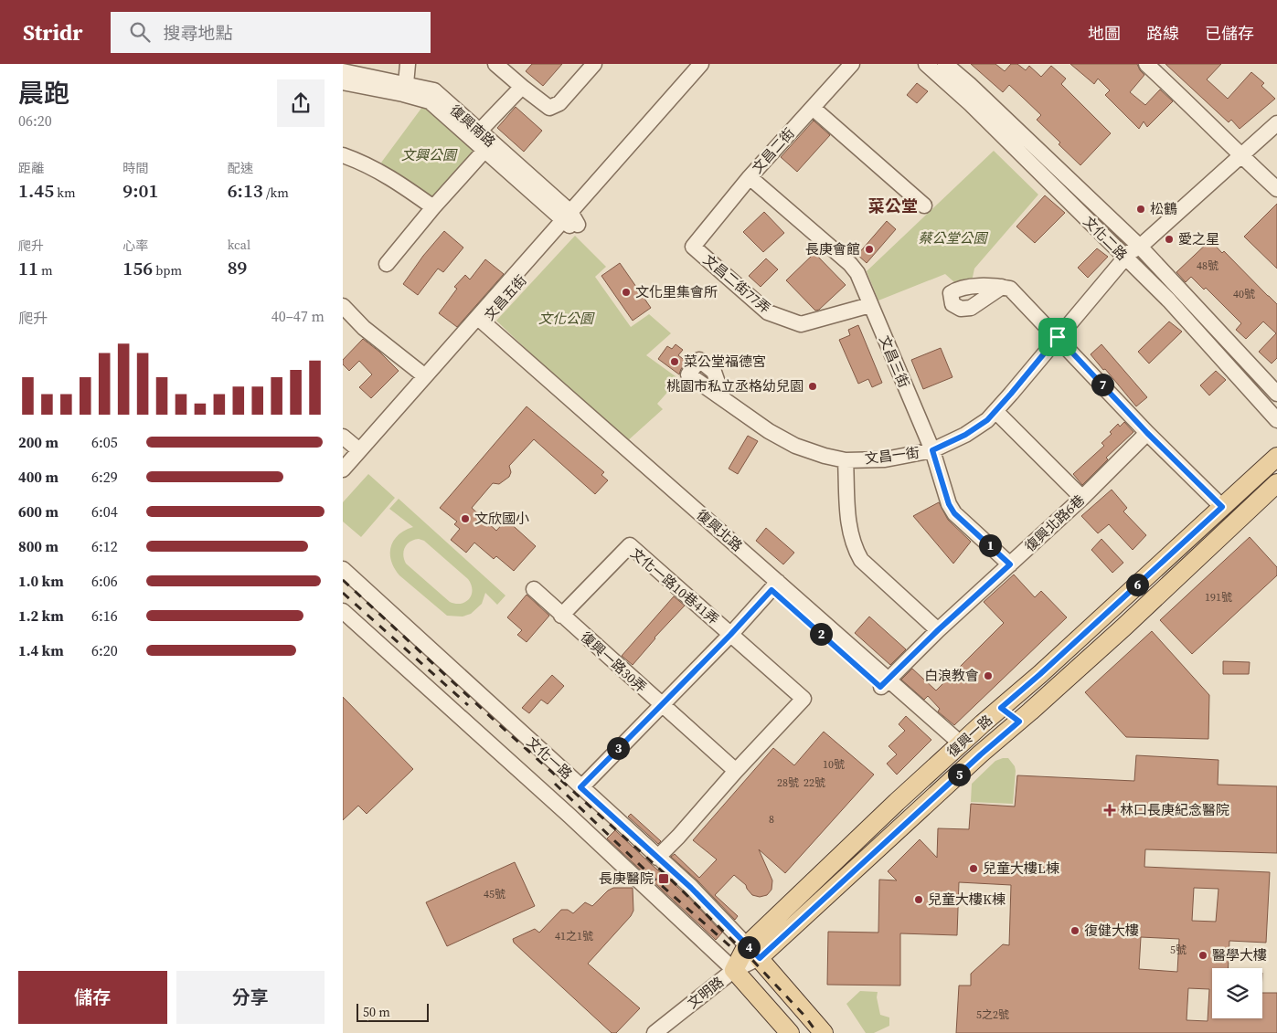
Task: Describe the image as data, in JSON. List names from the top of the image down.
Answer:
{
  "streets": {
    "main road": ["復興一路", "文化一路"],
    "street": [
      "復興南路",
      "文昌二街",
      "文化二路",
      "文昌二街77弄",
      "文昌五街",
      "文昌三街",
      "文昌一街",
      "復興北路6巷",
      "復興北路",
      "文化一路10巷41弄",
      "復興一路30弄",
      "文明路"
    ]
  },
  "crossings": [
    ["復興南路", "文昌五街"],
    ["文昌二街", "文昌二街77弄"],
    ["文昌二街", "文昌三街"],
    ["文化二路", "文昌一街"],
    ["文昌二街77弄", "文昌三街"],
    ["文昌五街", "復興北路"],
    ["文昌三街", "文昌一街"],
    ["文昌三街", "復興北路6巷"],
    ["復興北路6巷", "復興北路"],
    ["復興北路", "復興一路"],
    ["文化一路10巷41弄", "復興一路30弄"],
    ["復興一路", "文化一路"],
    ["復興一路", "文明路"],
    ["文化一路", "文明路"]
  ],
  "districts": ["菜公堂"],
  "parks": ["文興公園", "蔡公堂公園", "文化公園"],
  "places": {
    "other": [
      "松鶴",
      "愛之星",
      "長庚會館",
      "文化里集會所",
      "菜公堂福德宮",
      "桃園市私立丞格幼兒園",
      "文欣國小",
      "白浪教會",
      "兒童大樓L棟",
      "兒童大樓K棟",
      "復健大樓",
      "醫學大樓"
    ],
    "health": ["林口長庚紀念醫院"],
    "transit": ["長庚醫院"]
  },
  "house_numbers": [
    "48號",
    "40號",
    "191號",
    "10號",
    "28號",
    "22號",
    "8",
    "45號",
    "41之1號",
    "5號",
    "5之2號"
  ],
  "scale_bar": "50 m",
  "page": {
    "header": "Stridr",
    "search": "搜尋地點",
    "nav": ["地圖", "路線", "已儲存"],
    "heading": ["晨跑", "06:20"],
    "stats": [
      ["距離", "1.45 km"],
      ["時間", "9:01"],
      ["配速", "6:13 /km"],
      ["爬升", "11 m"],
      ["心率", "156 bpm"],
      ["kcal", "89"]
    ],
    "chart": ["爬升", "40–47 m"],
    "pins": [
      "7",
      "1",
      "6",
      "2",
      "3",
      "5",
      "4"
    ],
    "list": [
      {
        "name": "200 m",
        "note": "6:05"
      },
      {
        "name": "400 m",
        "note": "6:29"
      },
      {
        "name": "600 m",
        "note": "6:04"
      },
      {
        "name": "800 m",
        "note": "6:12"
      },
      {
        "name": "1.0 km",
        "note": "6:06"
      },
      {
        "name": "1.2 km",
        "note": "6:16"
      },
      {
        "name": "1.4 km",
        "note": "6:20"
      }
    ],
    "buttons": ["儲存", "分享"],
    "scale": "50 m"
  }
}
